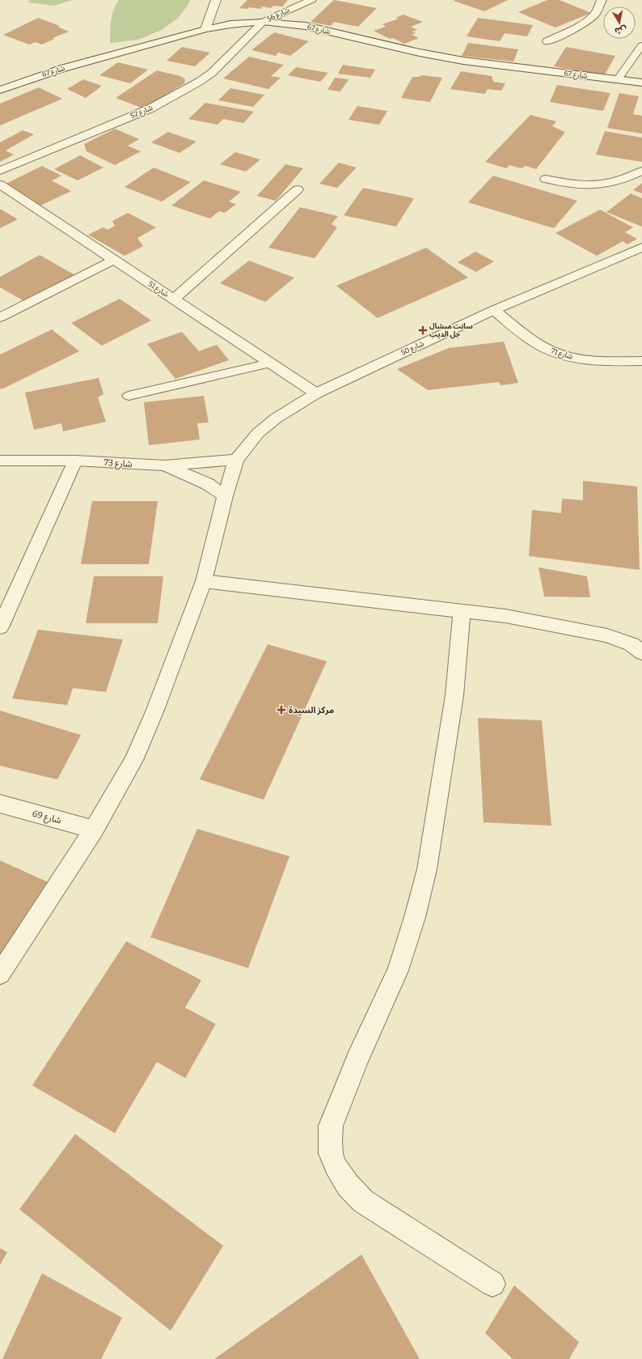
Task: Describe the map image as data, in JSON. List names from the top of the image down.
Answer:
{
  "streets": {
    "street": [
      "شارع 56",
      "شارع 67",
      "شارع 52",
      "شارع 51",
      "شارع 50",
      "شارع 71",
      "شارع 73",
      "شارع 69"
    ]
  },
  "crossings": [
    ["شارع 56", "شارع 67"],
    ["شارع 56", "شارع 52"],
    ["شارع 67", "شارع 52"],
    ["شارع 51", "شارع 50"],
    ["شارع 50", "شارع 71"],
    ["شارع 50", "شارع 73"]
  ],
  "places": {
    "health": ["سانت ميشال جل الديب", "مركز السيدة"]
  },
  "north": "bottom"
}
